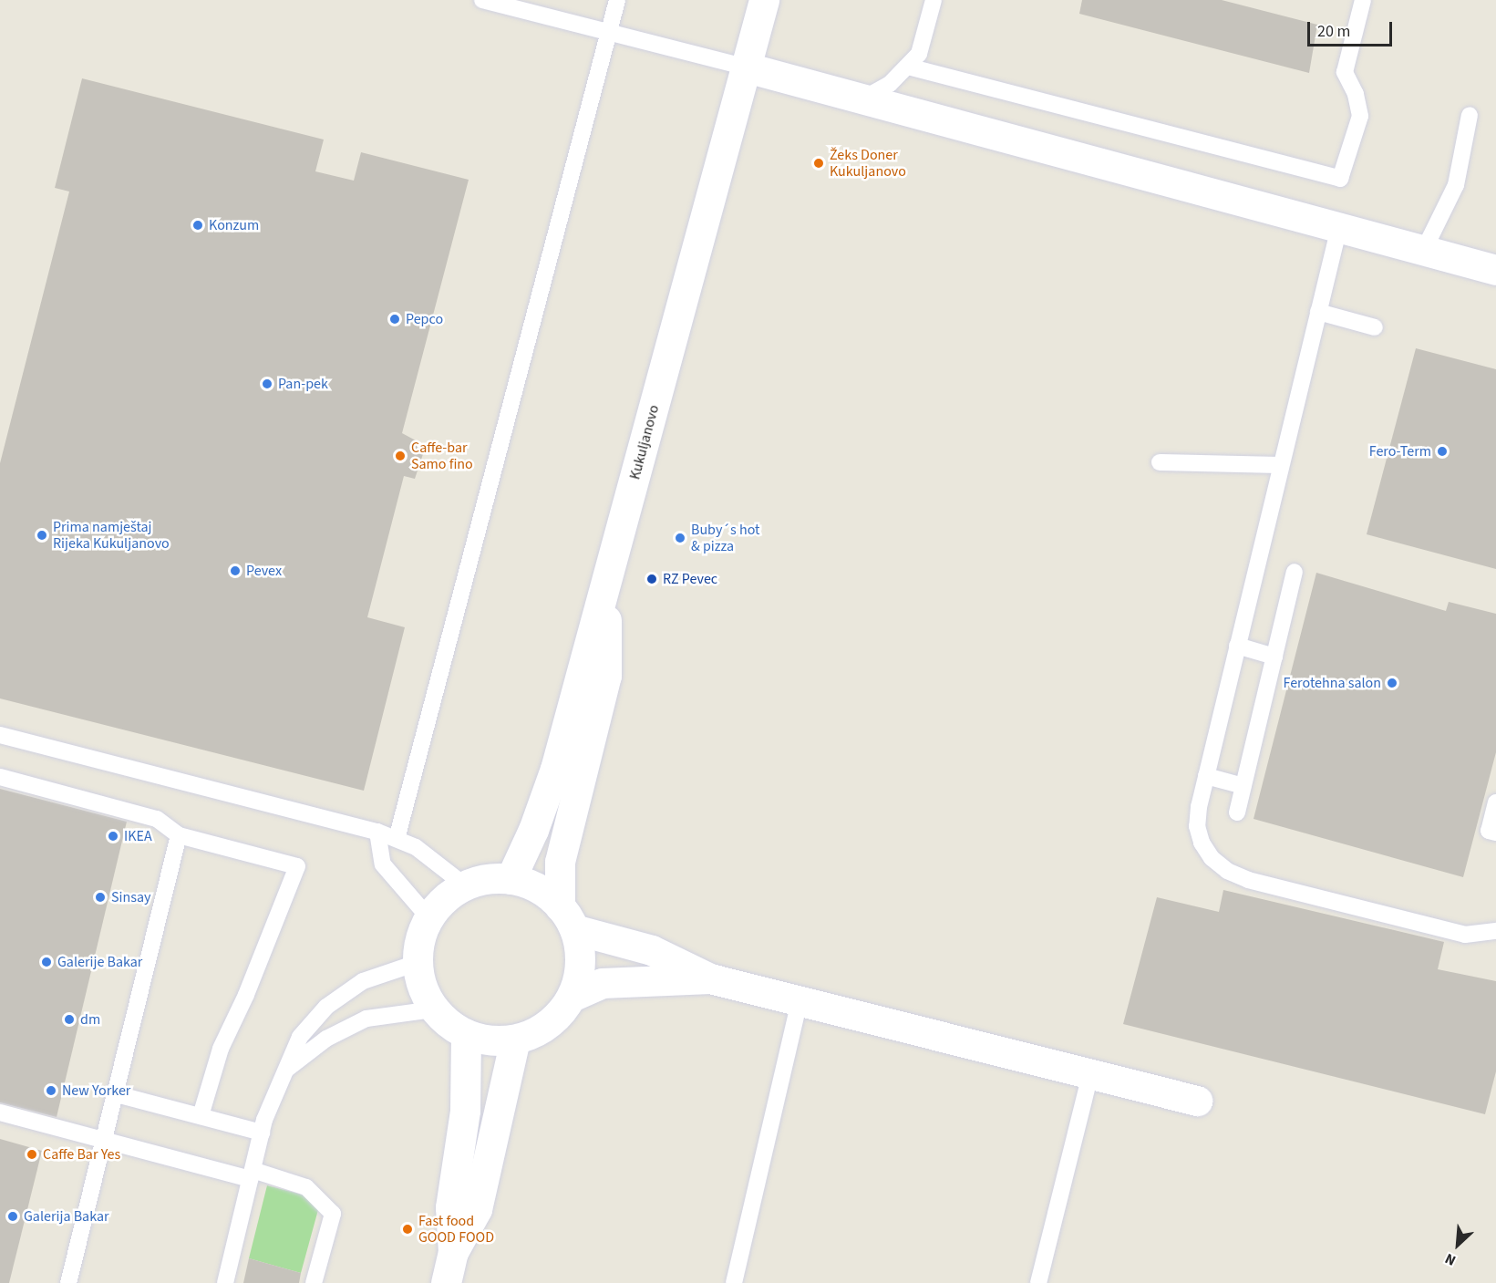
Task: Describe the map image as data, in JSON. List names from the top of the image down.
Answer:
{
  "streets": {
    "main road": ["Kukuljanovo"]
  },
  "places": [
    "Žeks Doner Kukuljanovo",
    "Konzum",
    "Pepco",
    "Pan-pek",
    "Fero-Term",
    "Caffe-bar Samo fino",
    "Prima namještaj Rijeka Kukuljanovo",
    "Buby´s hot & pizza",
    "Pevex",
    "RZ Pevec",
    "Ferotehna salon",
    "IKEA",
    "Sinsay",
    "Galerije Bakar",
    "dm",
    "New Yorker",
    "Caffe Bar Yes",
    "Galerija Bakar",
    "Fast food GOOD FOOD"
  ],
  "scale_bar": "20 m",
  "north": "bottom left"
}
